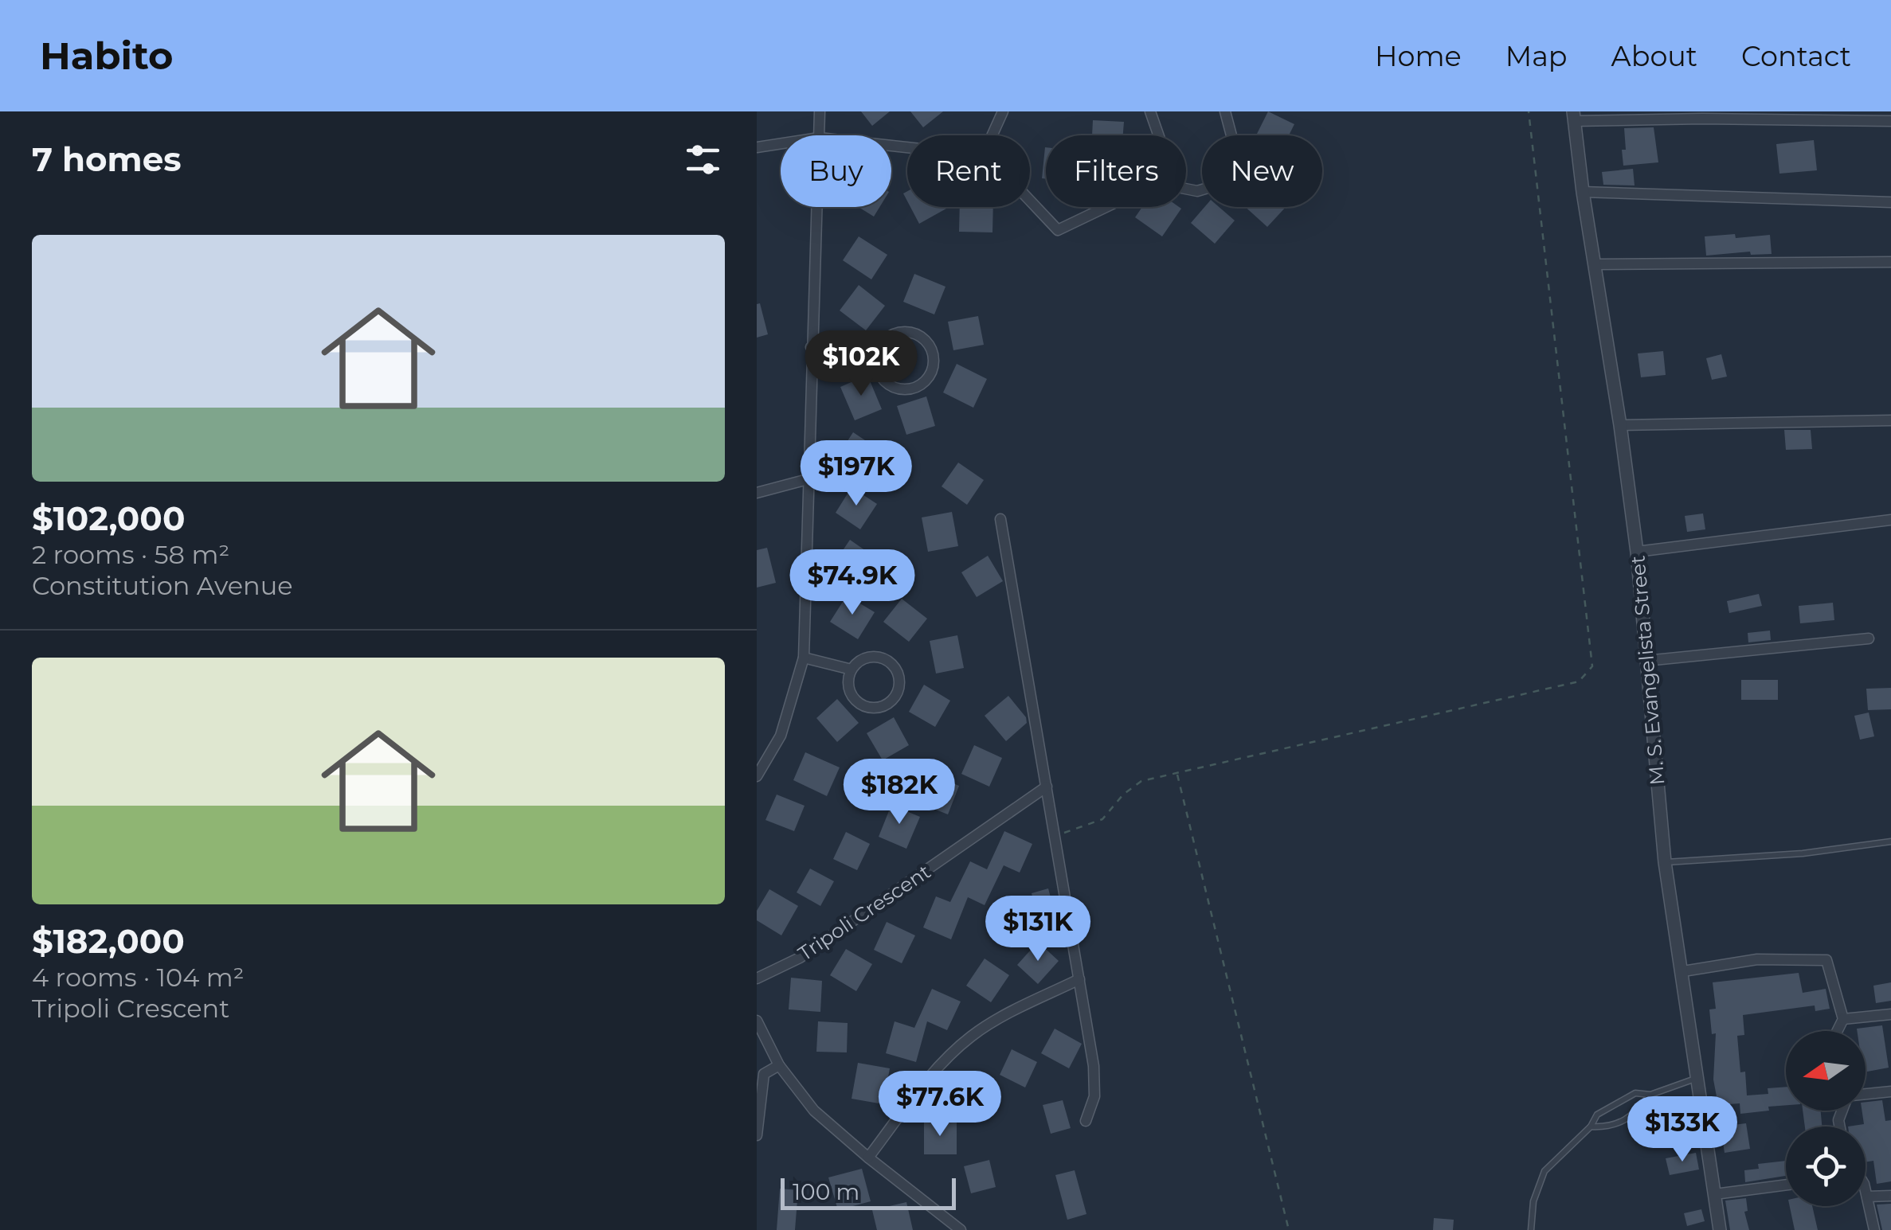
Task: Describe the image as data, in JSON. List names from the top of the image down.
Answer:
{
  "streets": {
    "street": ["M. S. Evangelista Street", "Tripoli Crescent"]
  },
  "scale_bar": "100 m",
  "north": "left",
  "page": {
    "header": "Habito",
    "nav": [
      "Home",
      "Map",
      "About",
      "Contact"
    ],
    "heading": "7 homes",
    "chip": [
      "Buy",
      "Rent",
      "Filters",
      "New"
    ],
    "list": [
      {
        "name": "$102,000",
        "note": "2 rooms · 58 m² · Constitution Avenue"
      },
      {
        "name": "$182,000",
        "note": "4 rooms · 104 m² · Tripoli Crescent"
      }
    ],
    "price": [
      "$102K",
      "$197K",
      "$74.9K",
      "$182K",
      "$131K",
      "$77.6K",
      "$133K"
    ],
    "scale": "100 m"
  }
}
